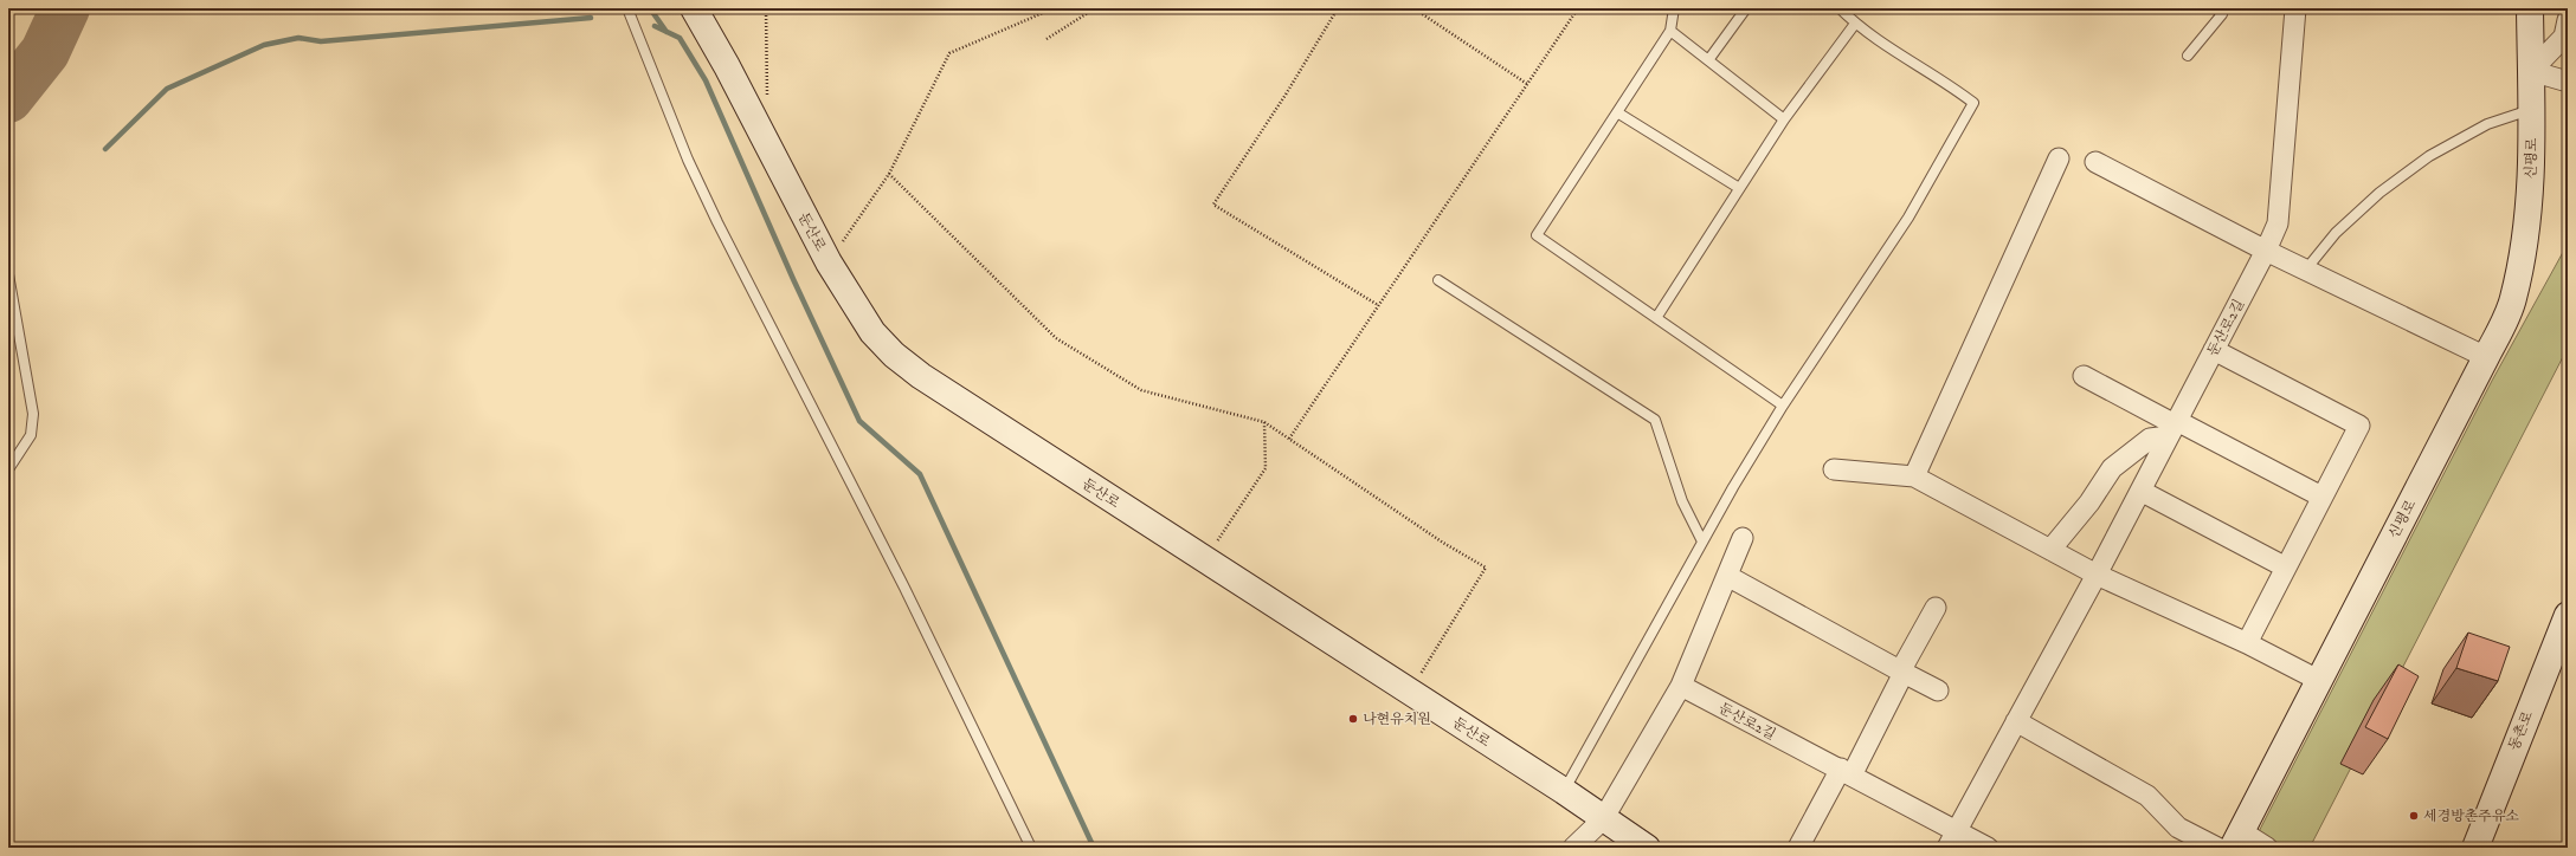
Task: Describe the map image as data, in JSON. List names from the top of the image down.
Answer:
{
  "streets": {
    "street": [
      "신평로",
      "둔산로",
      "둔산로2길",
      "동촌로"
    ]
  },
  "places": ["나현유치원", "세경방촌주유소"]
}
